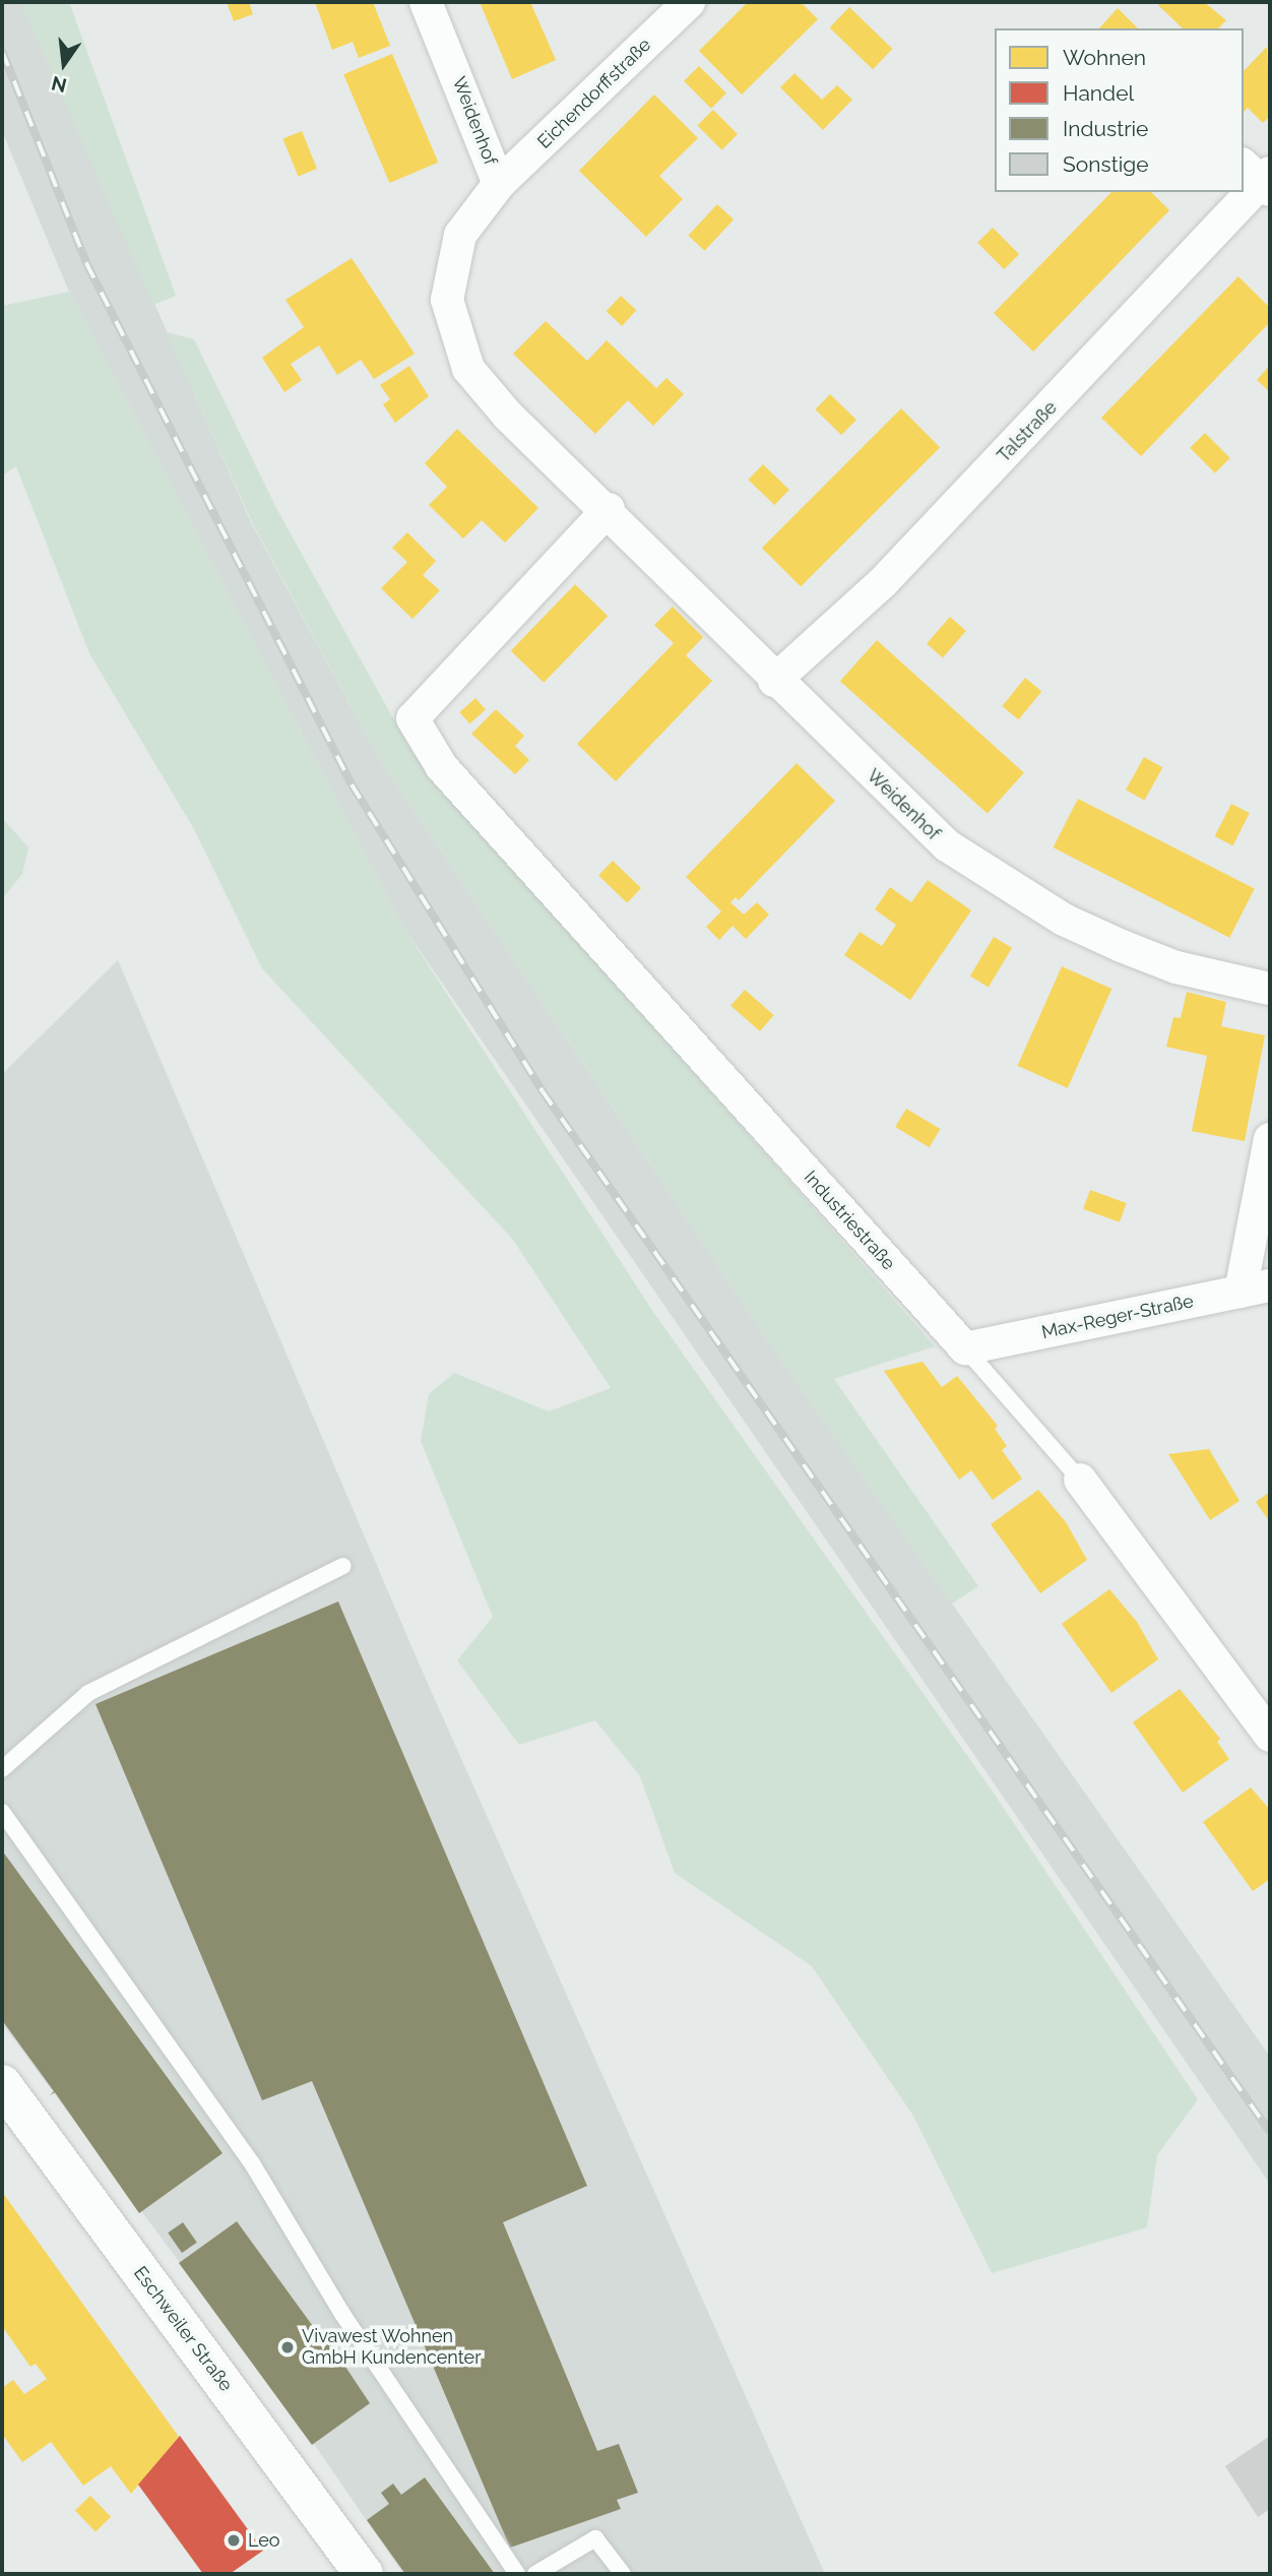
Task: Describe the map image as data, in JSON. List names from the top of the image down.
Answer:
{
  "streets": {
    "street": [
      "Eichendorffstraße",
      "Weidenhof",
      "Talstraße",
      "Industriestraße",
      "Max-Reger-Straße",
      "Eschweiler Straße"
    ]
  },
  "crossings": [
    ["Eichendorffstraße", "Weidenhof"],
    ["Weidenhof", "Talstraße"],
    ["Weidenhof", "Industriestraße"],
    ["Industriestraße", "Max-Reger-Straße"]
  ],
  "places": ["Vivawest Wohnen GmbH Kundencenter", "Leo"],
  "legend": [
    "Wohnen",
    "Handel",
    "Industrie",
    "Sonstige"
  ],
  "north": "bottom"
}
